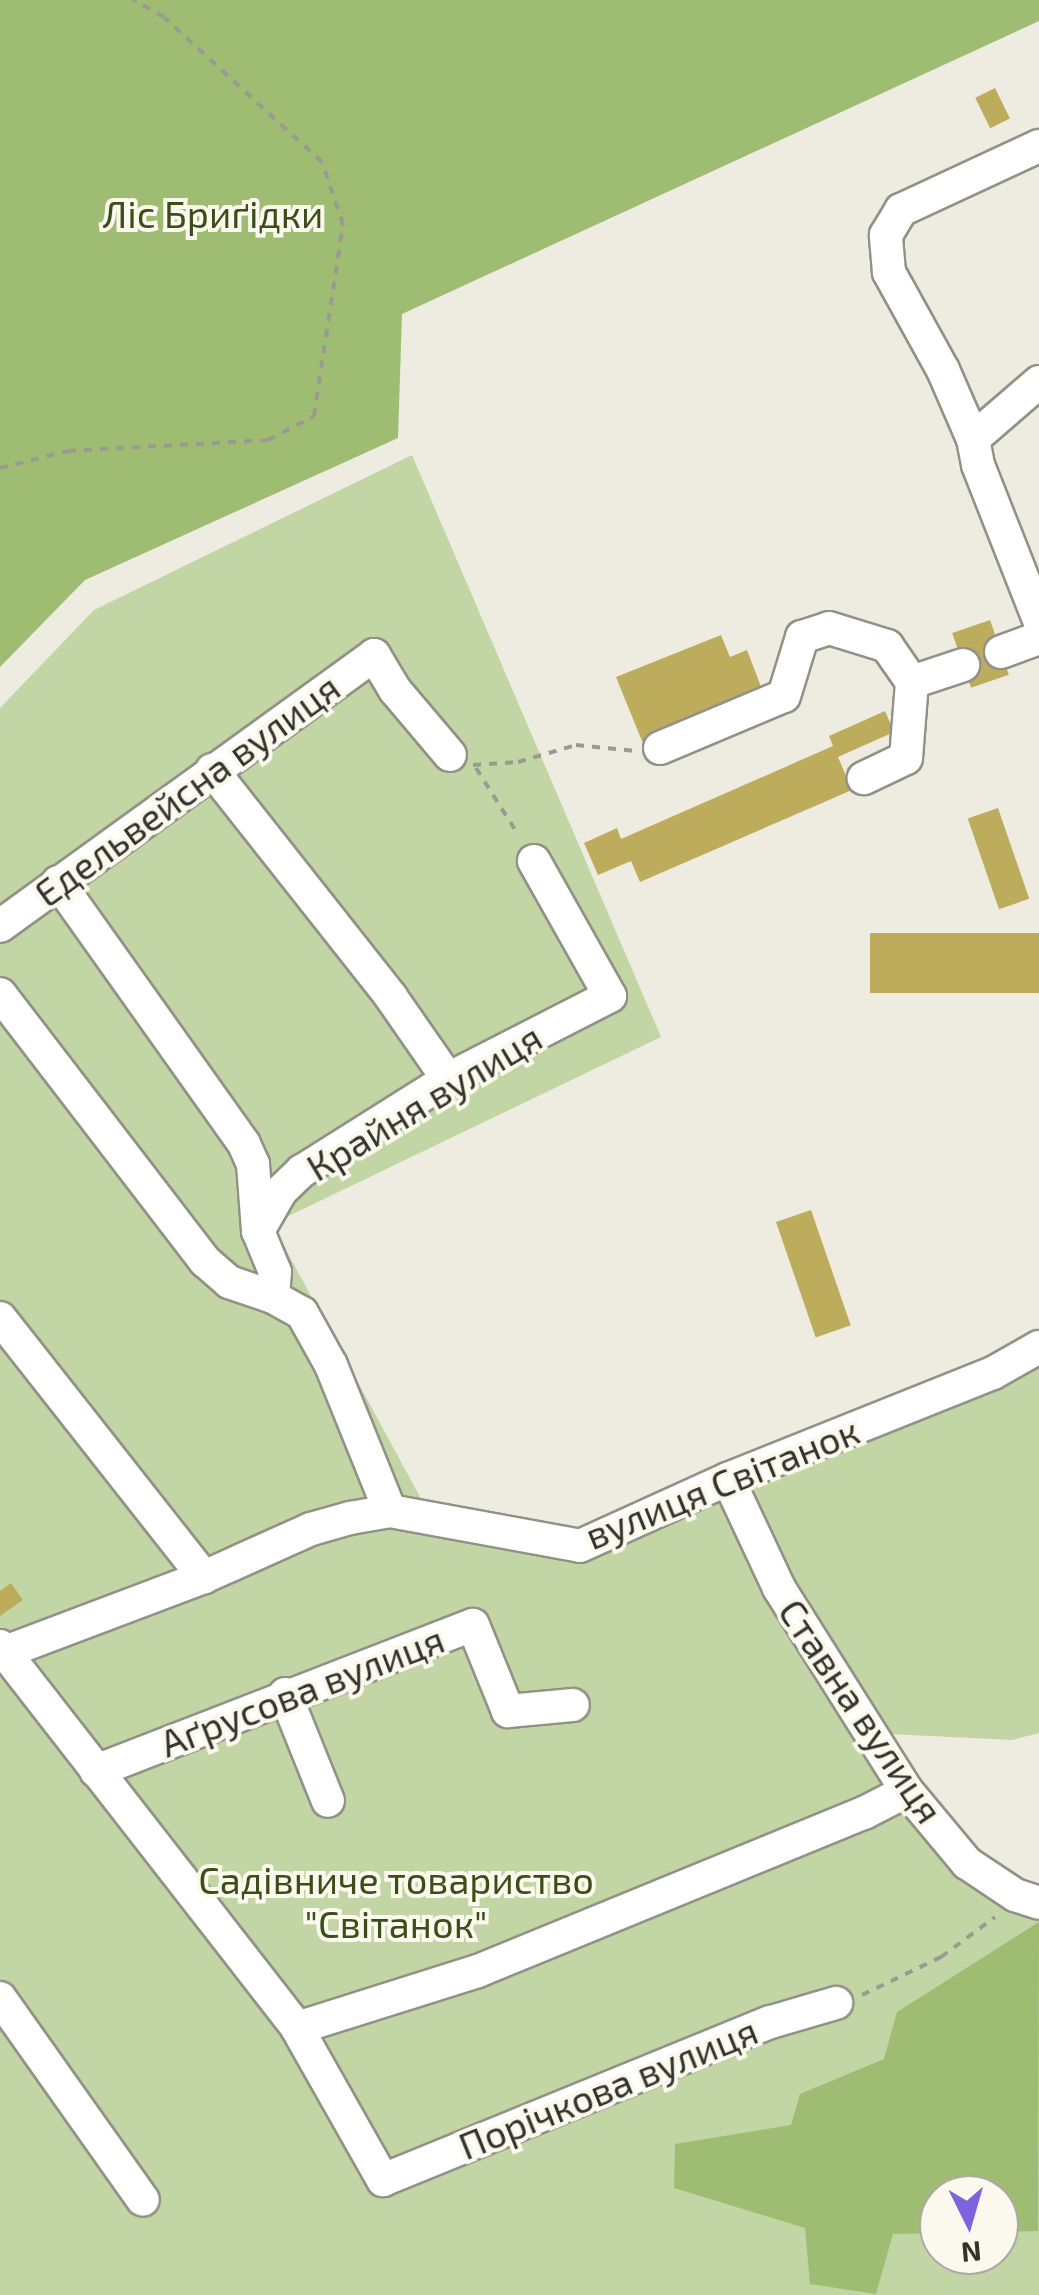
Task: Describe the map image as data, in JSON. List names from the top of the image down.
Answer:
{
  "streets": {
    "street": [
      "Едельвейсна вулиця",
      "Крайня вулиця",
      "вулиця Світанок",
      "Аґрусова вулиця",
      "Ставна вулиця",
      "Порічкова вулиця"
    ]
  },
  "crossings": [
    ["вулиця Світанок", "Ставна вулиця"]
  ],
  "parks": ["Ліс Бриґідки", "Садівниче товариство \"Світанок\""],
  "north": "bottom"
}
